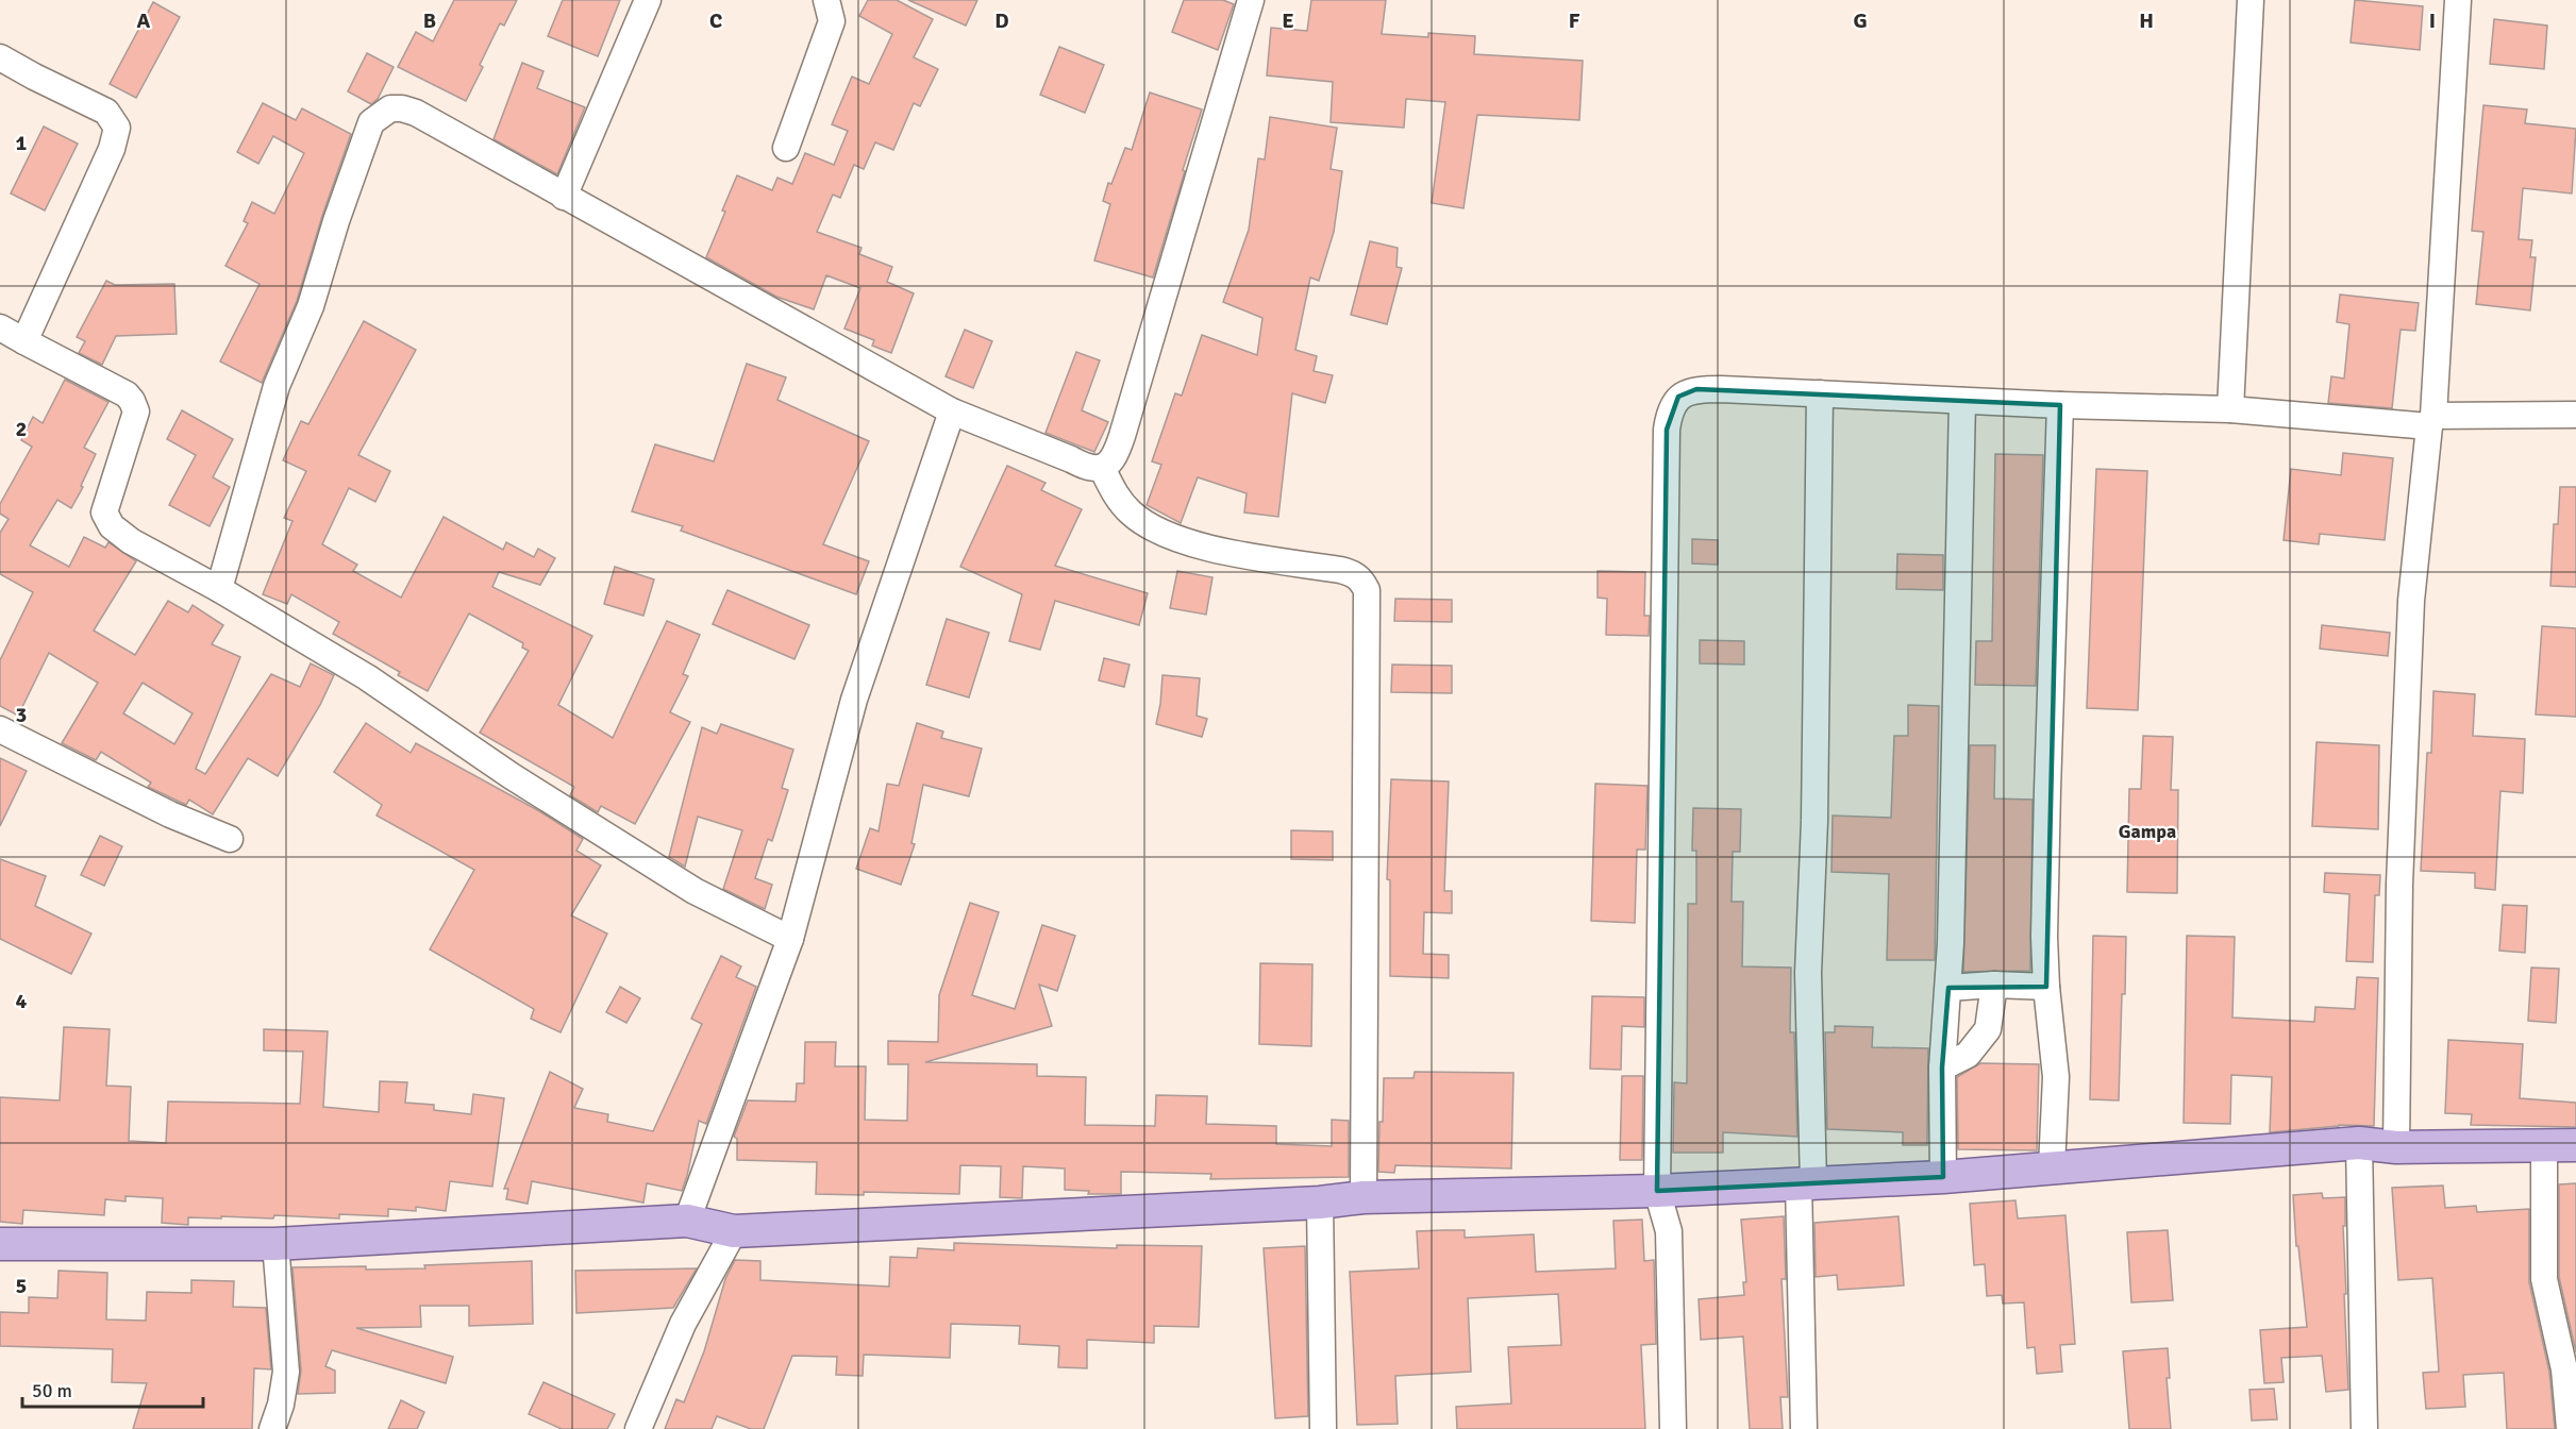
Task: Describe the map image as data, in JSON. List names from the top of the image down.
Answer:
{
  "districts": ["Gampa"],
  "scale_bar": "50 m",
  "grid": {
    "columns": [
      "A",
      "B",
      "C",
      "D",
      "E",
      "F",
      "G",
      "H",
      "I"
    ],
    "rows": [
      "1",
      "2",
      "3",
      "4",
      "5"
    ]
  }
}
